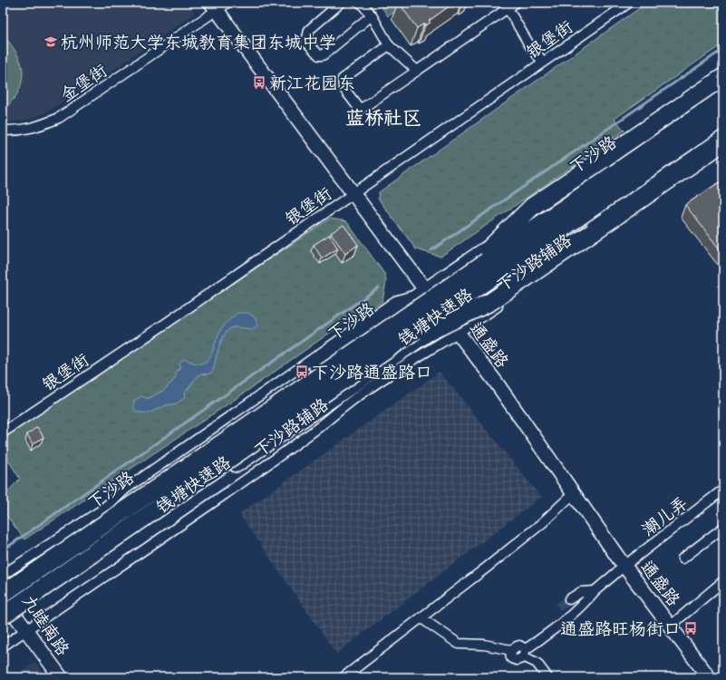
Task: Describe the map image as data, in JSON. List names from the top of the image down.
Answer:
{
  "streets": {
    "highway": ["钱塘快速路"],
    "main road": ["下沙路"],
    "street": [
      "银堡街",
      "金堡街",
      "下沙路辅路",
      "通盛路",
      "潮儿弄",
      "九睦南路"
    ]
  },
  "crossings": [
    ["银堡街", "通盛路"],
    ["金堡街", "通盛路"],
    ["下沙路", "通盛路"],
    ["下沙路", "九睦南路"],
    ["下沙路辅路", "通盛路"],
    ["下沙路辅路", "九睦南路"],
    ["钱塘快速路", "九睦南路"],
    ["通盛路", "潮儿弄"]
  ],
  "districts": ["蓝桥社区"],
  "places": {
    "school or university": ["杭州师范大学东城教育集团东城中学"],
    "bus stop": ["新江花园东", "下沙路通盛路口", "通盛路旺杨街口"]
  }
}
